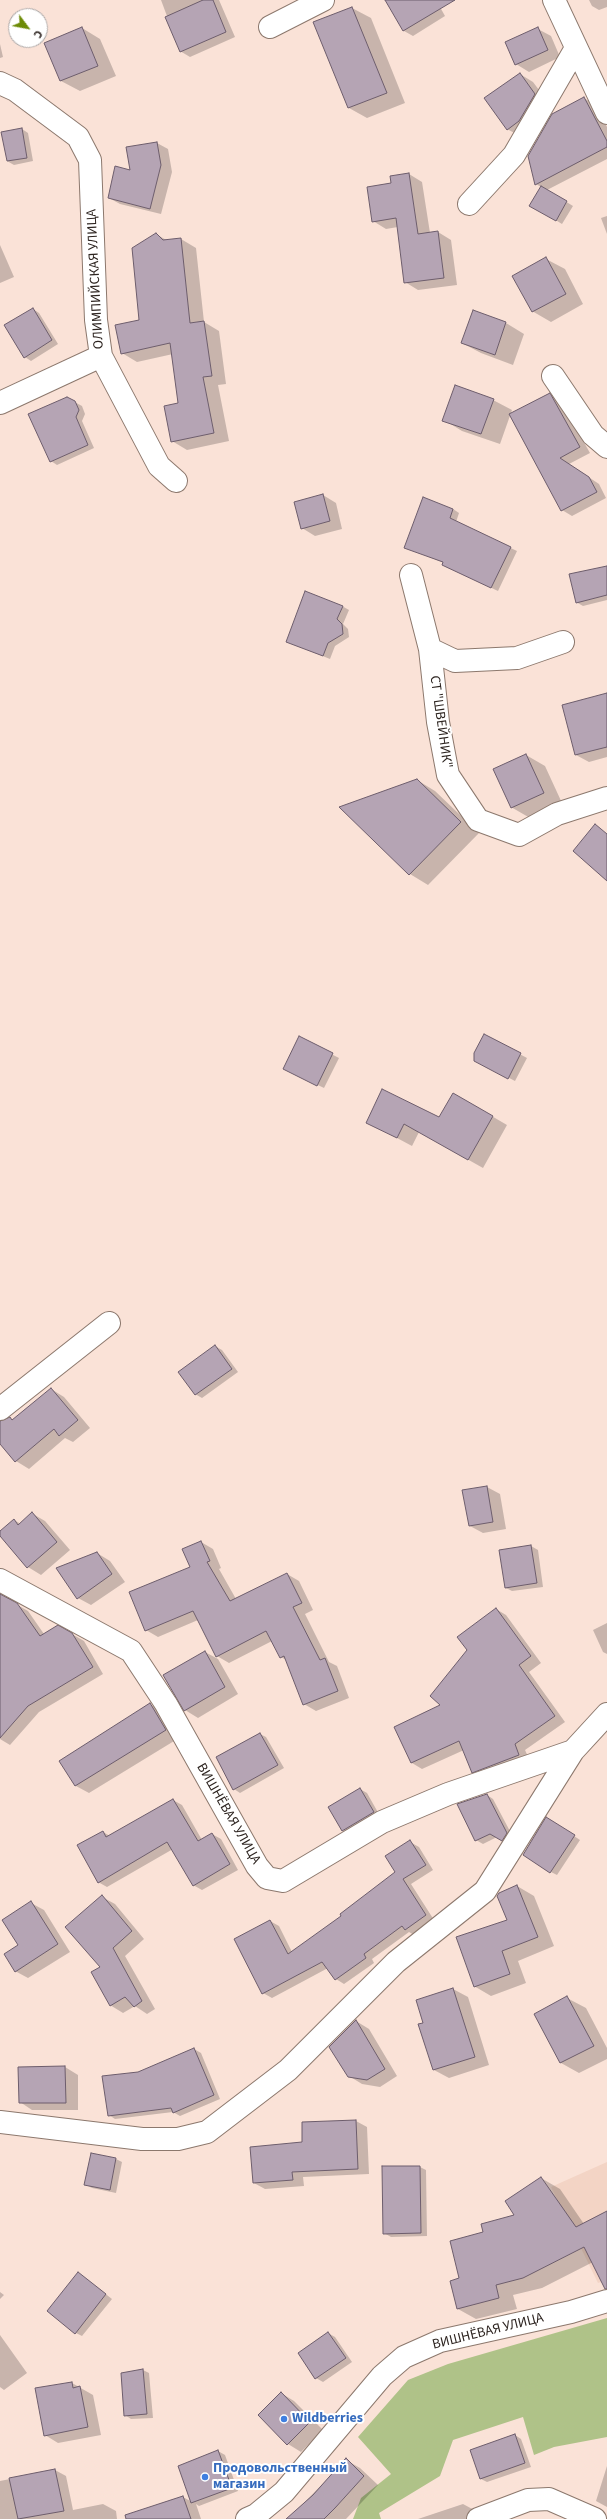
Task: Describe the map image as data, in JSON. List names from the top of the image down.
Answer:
{
  "streets": {
    "street": ["ОЛИМПИЙСКАЯ УЛИЦА", "СТ \"ШВЕЙНИК\"", "ВИШНЁВАЯ УЛИЦА"]
  },
  "places": ["Wildberries", "Продовольственный магазин"],
  "north": "bottom right"
}
